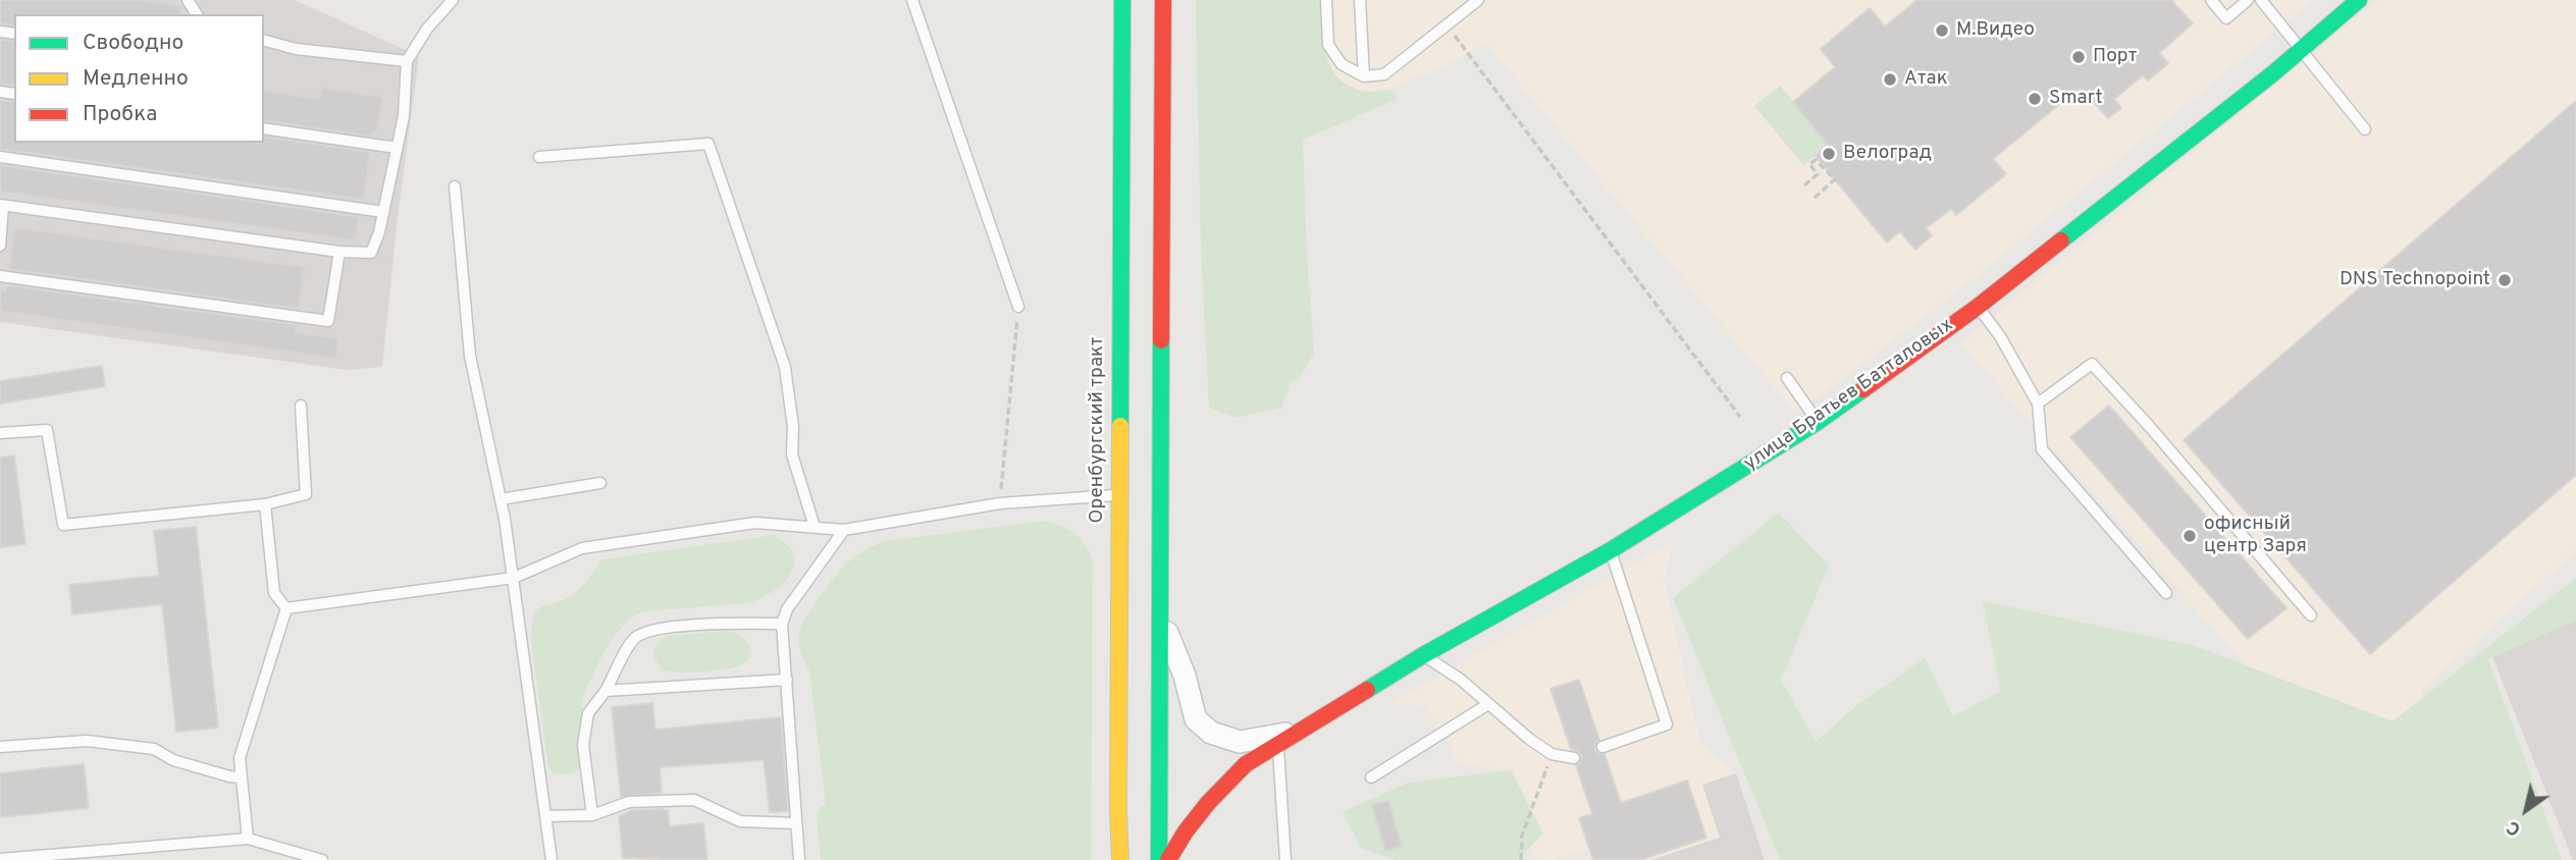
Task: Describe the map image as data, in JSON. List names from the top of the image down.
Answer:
{
  "streets": {
    "main road": ["улица Братьев Батталовых", "Оренбургский тракт"]
  },
  "places": [
    "М.Видео",
    "Порт",
    "Атак",
    "Smart",
    "Велоград",
    "DNS Technopoint",
    "офисный центр Заря"
  ],
  "legend": ["Свободно", "Медленно", "Пробка"],
  "north": "bottom left"
}
